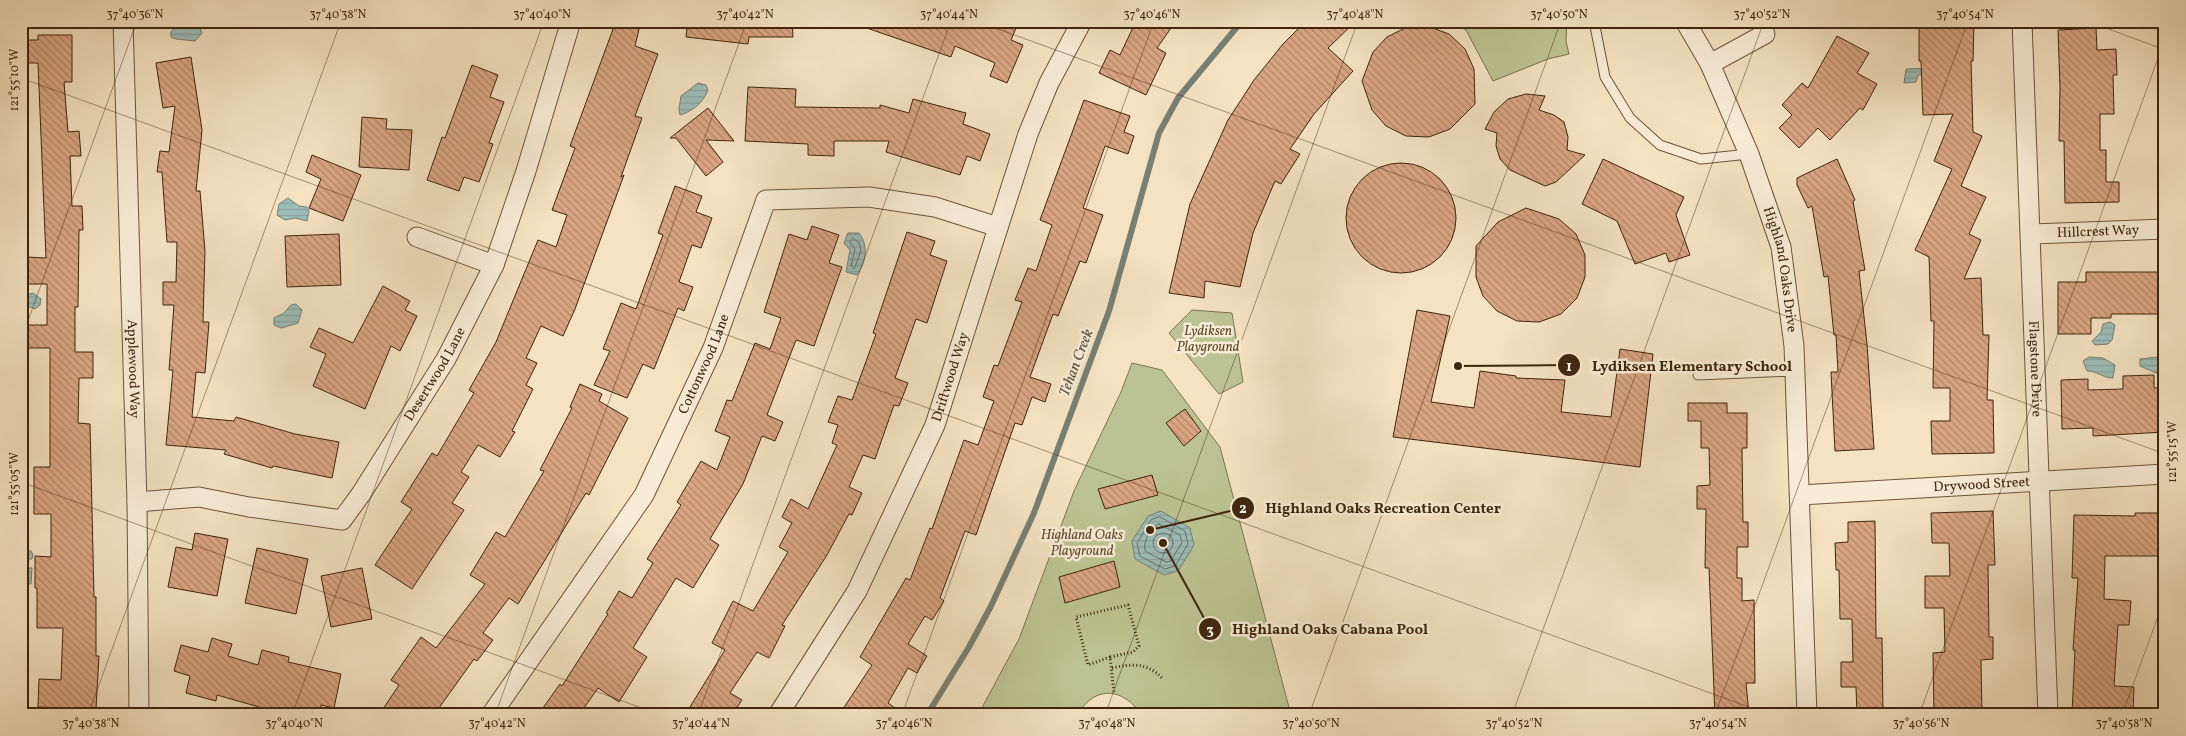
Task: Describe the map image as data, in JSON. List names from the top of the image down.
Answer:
{
  "streets": {
    "street": [
      "Hillcrest Way",
      "Highland Oaks Drive",
      "Cottonwood Lane",
      "Applewood Way",
      "Flagstone Drive",
      "Desertwood Lane",
      "Driftwood Way",
      "Drywood Street"
    ]
  },
  "crossings": [
    ["Hillcrest Way", "Flagstone Drive"],
    ["Highland Oaks Drive", "Drywood Street"],
    ["Cottonwood Lane", "Driftwood Way"],
    ["Applewood Way", "Desertwood Lane"],
    ["Flagstone Drive", "Drywood Street"]
  ],
  "water": ["Tehan Creek"],
  "parks": ["Lydiksen Playground", "Highland Oaks Playground"],
  "places": ["Lydiksen Elementary School", "Highland Oaks Recreation Center", "Highland Oaks Cabana Pool"],
  "coordinates": [
    "37°40'36\"N",
    "37°40'38\"N",
    "37°40'40\"N",
    "37°40'42\"N",
    "37°40'44\"N",
    "37°40'46\"N",
    "37°40'48\"N",
    "37°40'50\"N",
    "37°40'52\"N",
    "37°40'54\"N",
    "121°55'10\"W",
    "121°55'15\"W",
    "121°55'05\"W",
    "37°40'56\"N",
    "37°40'58\"N"
  ]
}
